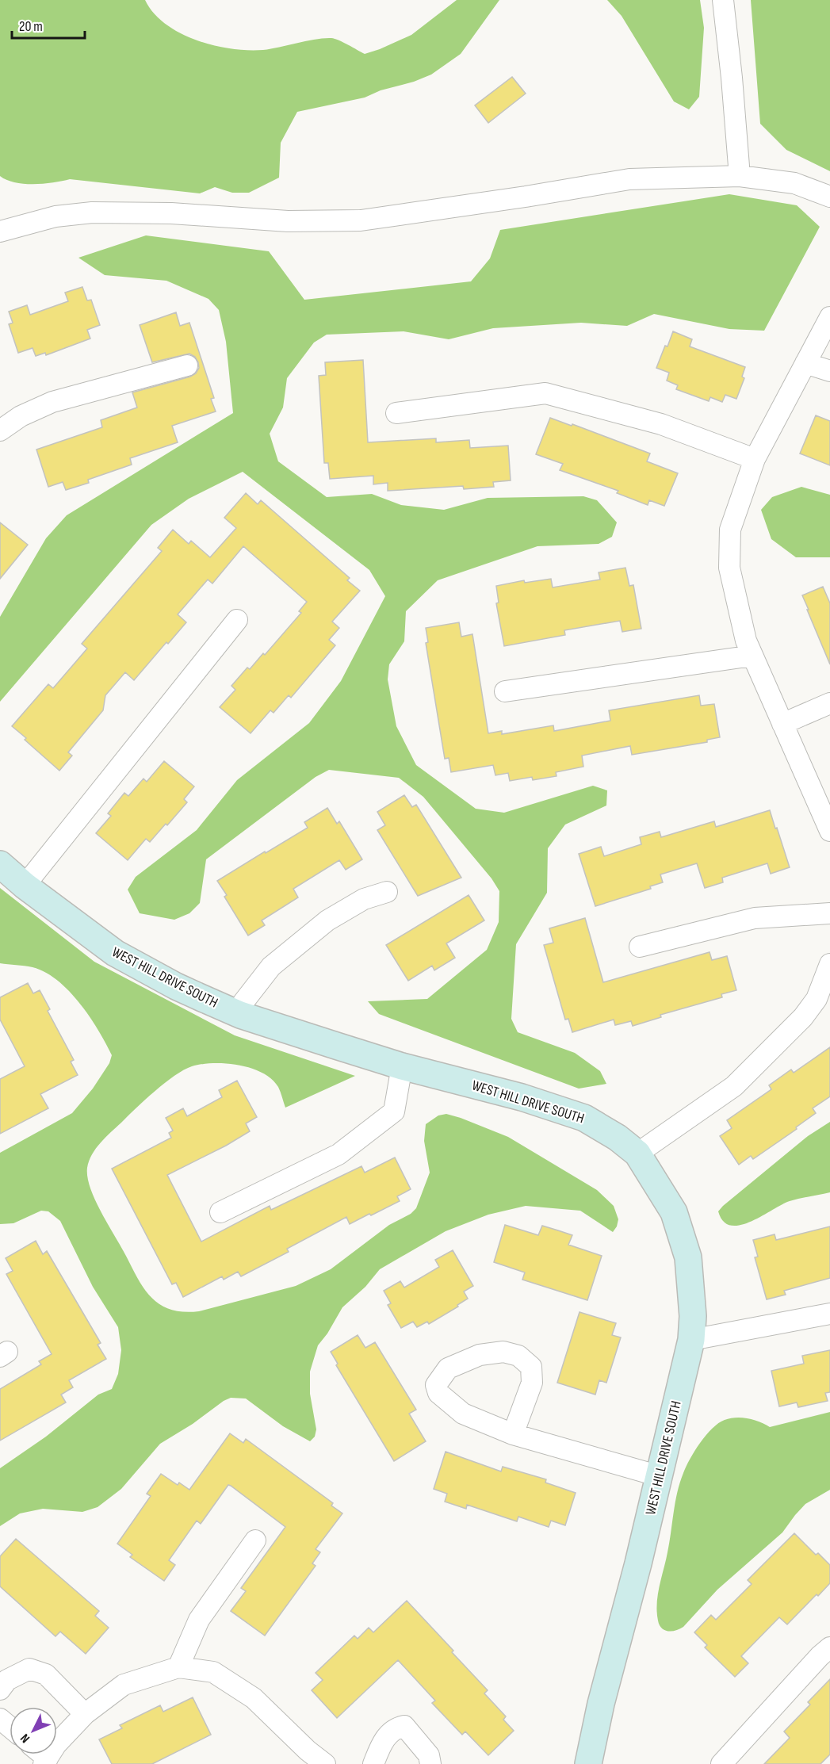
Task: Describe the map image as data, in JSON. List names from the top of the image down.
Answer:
{
  "streets": {
    "street": ["WEST HILL DRIVE SOUTH"]
  },
  "scale_bar": "20 m",
  "north": "bottom left"
}
